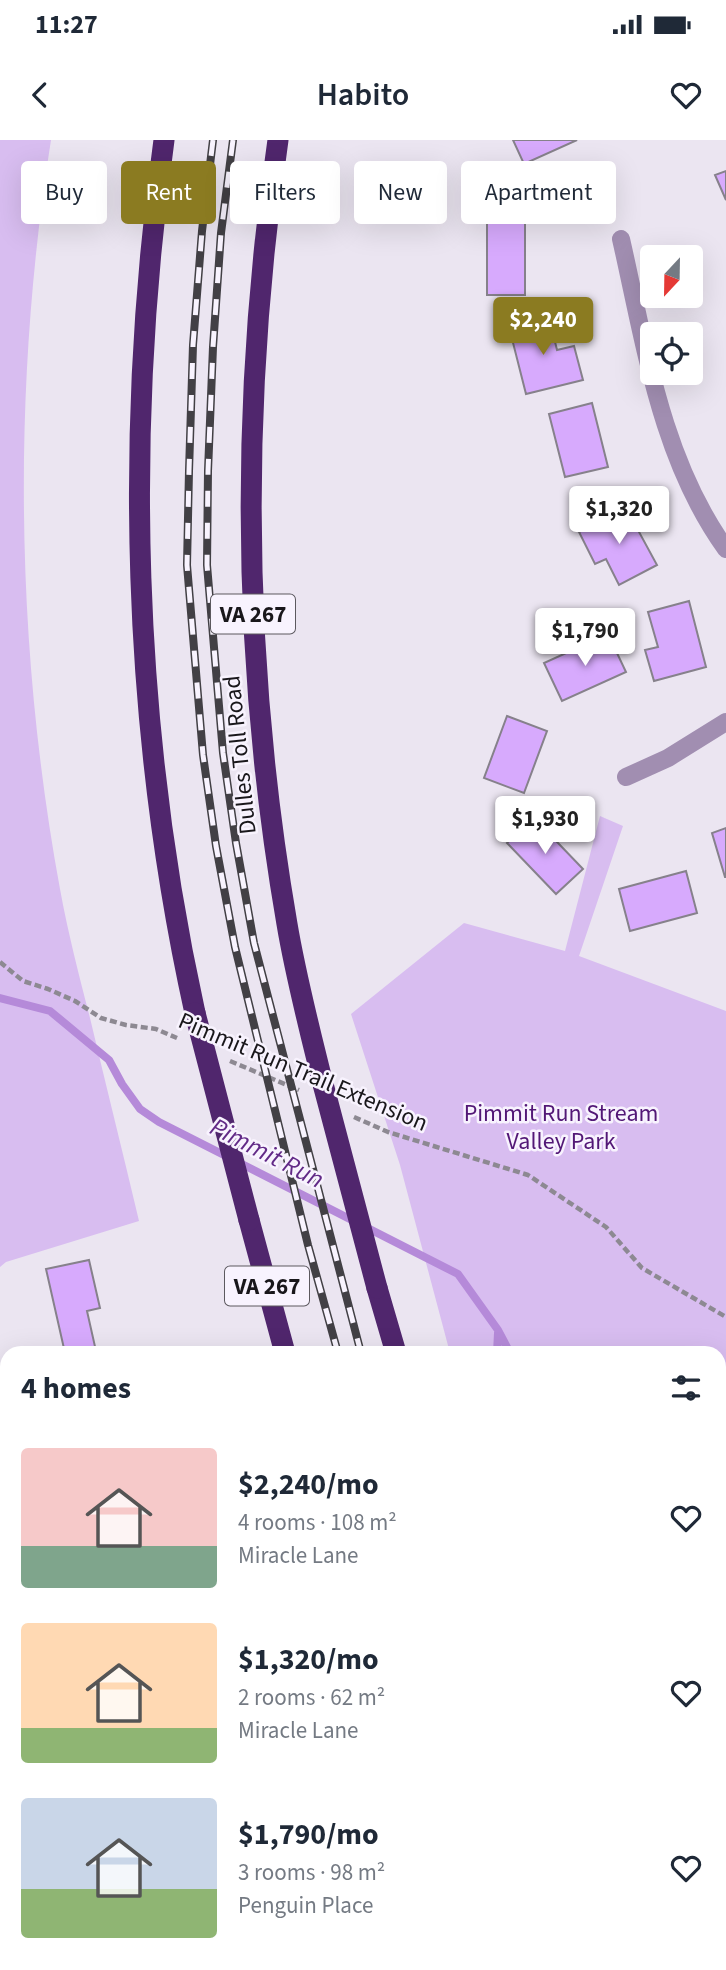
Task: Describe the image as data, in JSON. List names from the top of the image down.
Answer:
{
  "streets": {
    "highway": ["VA 267", "Dulles Toll Road"],
    "path": ["Pimmit Run Trail Extension"]
  },
  "crossings": [
    ["Dulles Toll Road", "Pimmit Run Trail Extension"]
  ],
  "water": ["Pimmit Run"],
  "parks": ["Pimmit Run Stream Valley Park"],
  "north": "bottom",
  "page": {
    "status": "11:27",
    "header": "Habito",
    "chip": [
      "Buy",
      "Rent",
      "Filters",
      "New",
      "Apartment"
    ],
    "price": [
      "$2,240",
      "$1,320",
      "$1,790",
      "$1,930"
    ],
    "heading": "4 homes",
    "list": [
      {
        "name": "$2,240/mo",
        "note": "4 rooms · 108 m² · Miracle Lane"
      },
      {
        "name": "$1,320/mo",
        "note": "2 rooms · 62 m² · Miracle Lane"
      },
      {
        "name": "$1,790/mo",
        "note": "3 rooms · 98 m² · Penguin Place"
      }
    ]
  }
}
